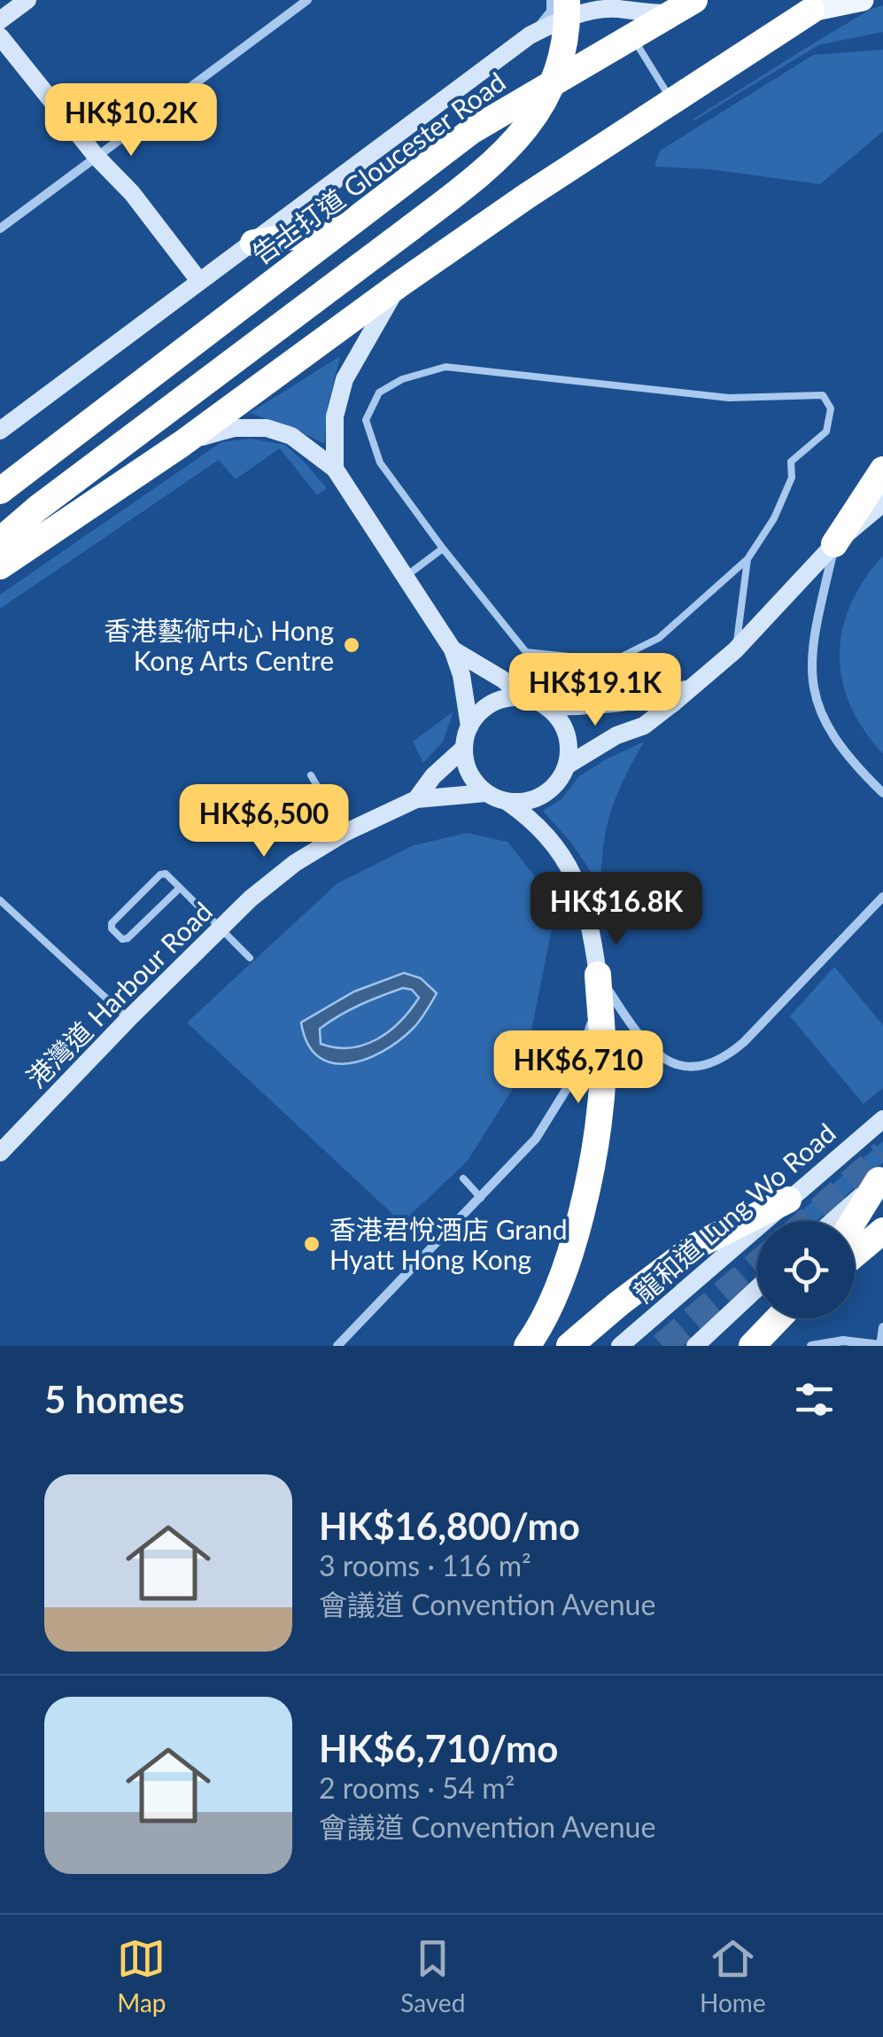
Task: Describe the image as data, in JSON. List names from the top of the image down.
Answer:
{
  "streets": {
    "highway": ["告士打道 Gloucester Road"],
    "main road": ["港灣道 Harbour Road", "龍和道 Lung Wo Road"]
  },
  "places": ["香港藝術中心 Hong Kong Arts Centre", "香港君悅酒店 Grand Hyatt Hong Kong"],
  "page": {
    "price": [
      "HK$10.2K",
      "HK$19.1K",
      "HK$6,500",
      "HK$16.8K",
      "HK$6,710"
    ],
    "heading": "5 homes",
    "list": [
      {
        "name": "HK$16,800/mo",
        "note": "3 rooms · 116 m² · 會議道 Convention Avenue"
      },
      {
        "name": "HK$6,710/mo",
        "note": "2 rooms · 54 m² · 會議道 Convention Avenue"
      }
    ],
    "tabs": ["Map", "Saved", "Home"]
  }
}
